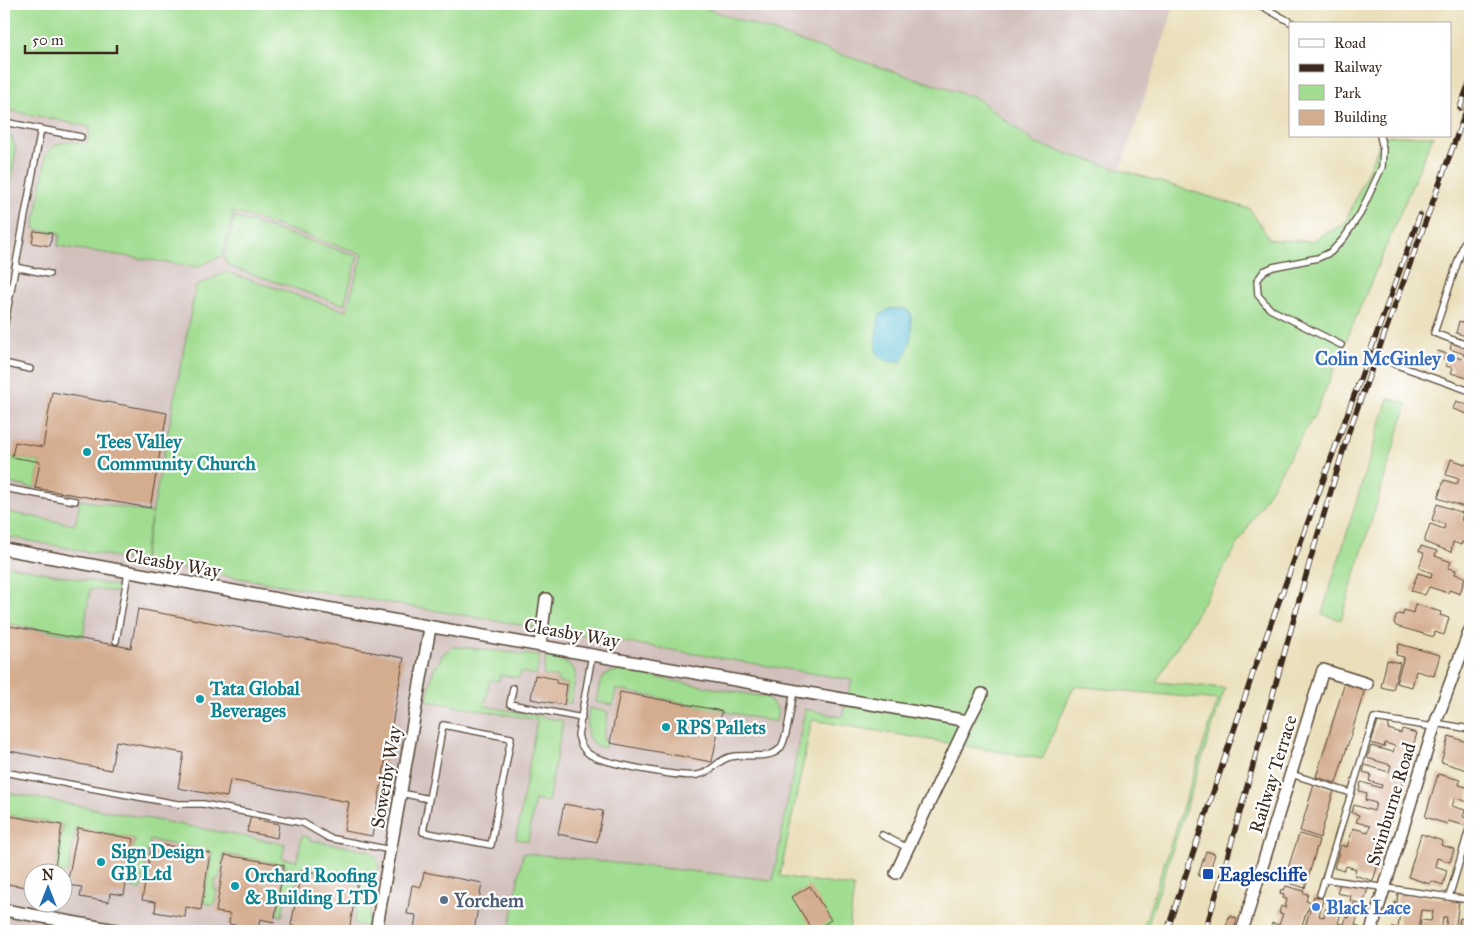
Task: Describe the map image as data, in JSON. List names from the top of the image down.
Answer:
{
  "streets": {
    "street": [
      "Cleasby Way",
      "Railway Terrace",
      "Sowerby Way",
      "Swinburne Road"
    ]
  },
  "crossings": [
    ["Cleasby Way", "Sowerby Way"]
  ],
  "places": {
    "other": [
      "Colin McGinley",
      "Tees Valley Community Church",
      "Tata Global Beverages",
      "RPS Pallets",
      "Sign Design GB Ltd",
      "Orchard Roofing & Building LTD",
      "Yorchem",
      "Black Lace"
    ],
    "transit": ["Eaglescliffe"]
  },
  "legend": [
    "Road",
    "Railway",
    "Park",
    "Building"
  ],
  "scale_bar": "50 m",
  "north": "top"
}
